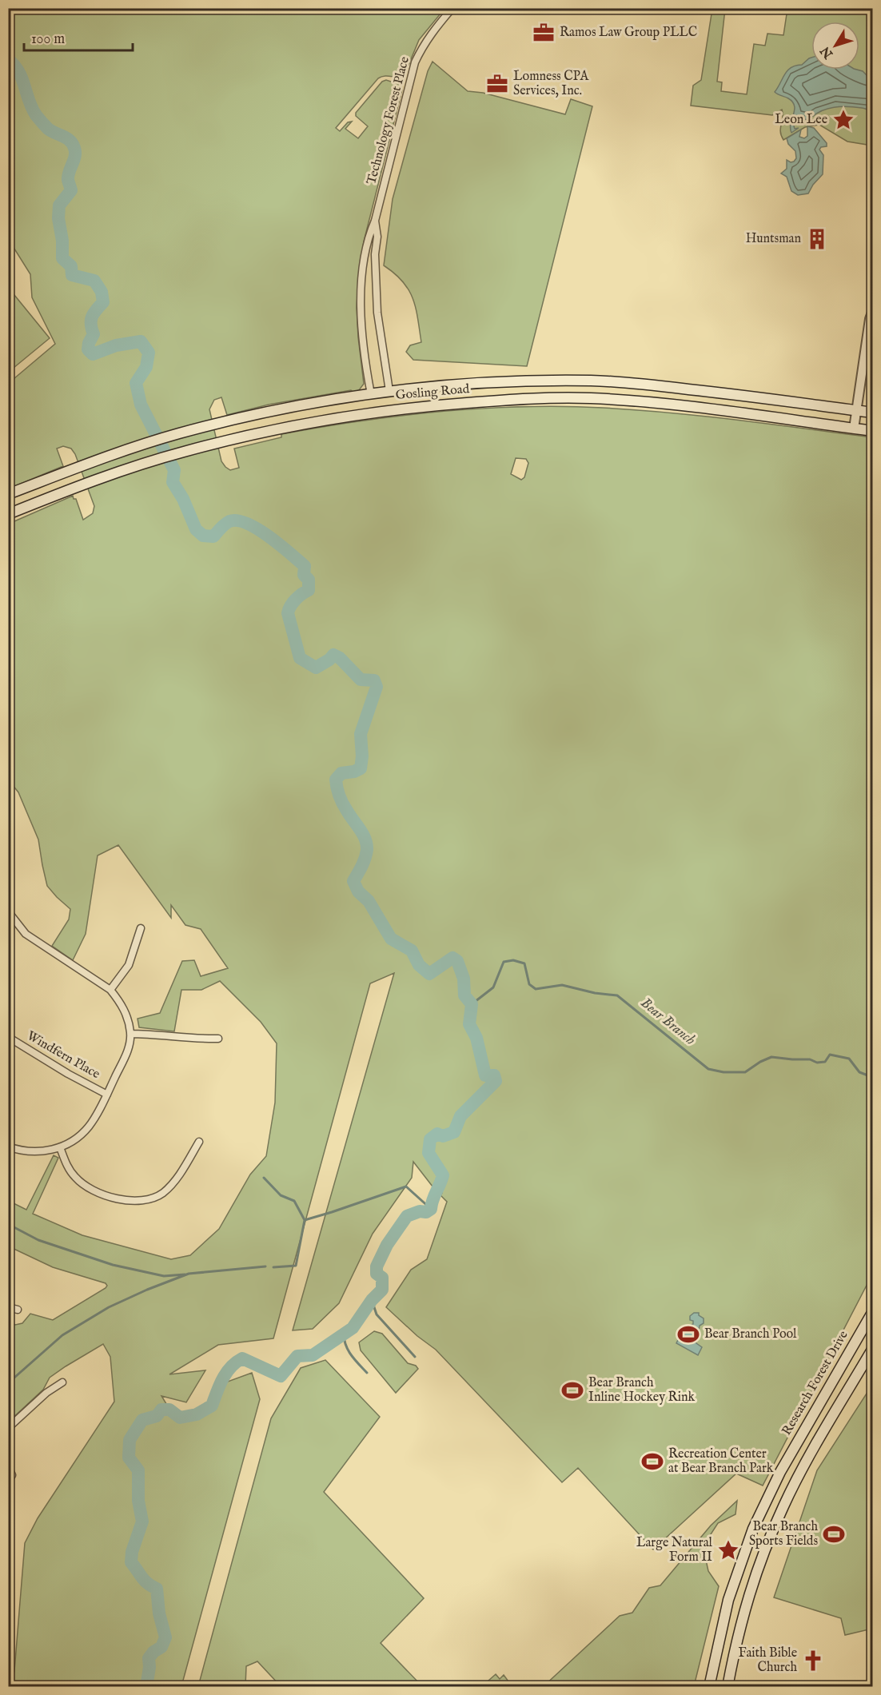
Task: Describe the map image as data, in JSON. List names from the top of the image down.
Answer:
{
  "streets": {
    "main road": ["Gosling Road", "Research Forest Drive"],
    "street": ["Technology Forest Place", "Windfern Place"]
  },
  "crossings": [
    ["Technology Forest Place", "Gosling Road"]
  ],
  "water": ["Bear Branch"],
  "places": {
    "office": ["Ramos Law Group PLLC", "Lomness CPA Services, Inc."],
    "place": ["Leon Lee", "Large Natural Form II"],
    "building": ["Huntsman"],
    "sports": [
      "Bear Branch Pool",
      "Bear Branch Inline Hockey Rink",
      "Recreation Center at Bear Branch Park",
      "Bear Branch Sports Fields"
    ],
    "church": ["Faith Bible Church"]
  },
  "scale_bar": "100 m",
  "north": "bottom left"
}
